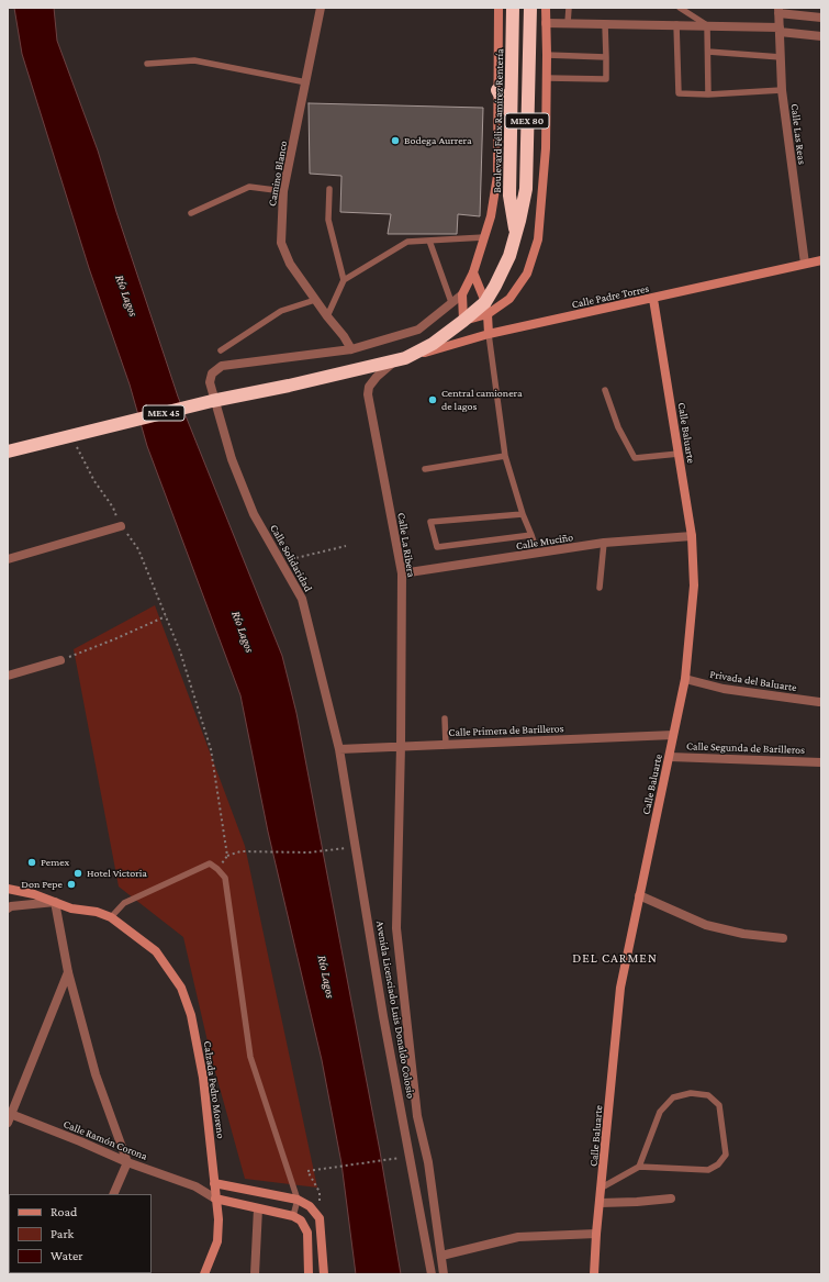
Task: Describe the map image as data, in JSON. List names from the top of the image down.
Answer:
{
  "streets": {
    "highway": ["Boulevard Félix Ramírez Rentería", "MEX 80", "MEX 45"],
    "street": [
      "Calle Las Reas",
      "Camino Blanco",
      "Calle Padre Torres",
      "Calle Baluarte",
      "Calle Muciño",
      "Calle La Ribera",
      "Calle Solidaridad",
      "Privada del Baluarte",
      "Calle Primera de Barilleros",
      "Calle Segunda de Barilleros",
      "Avenida Licenciado Luis Donaldo Colosio",
      "Calzada Pedro Moreno",
      "Calle Ramón Corona"
    ]
  },
  "crossings": [
    ["Boulevard Félix Ramírez Rentería", "Calle Padre Torres"],
    ["Boulevard Félix Ramírez Rentería", "MEX 45"],
    ["Boulevard Félix Ramírez Rentería", "Calle La Ribera"],
    ["Calle Las Reas", "Calle Padre Torres"],
    ["Camino Blanco", "Calle Solidaridad"],
    ["Calle Padre Torres", "MEX 45"],
    ["Calle Padre Torres", "Calle Baluarte"],
    ["Calle Padre Torres", "Calle La Ribera"],
    ["MEX 45", "Calle La Ribera"],
    ["Calle Baluarte", "Calle Muciño"],
    ["Calle Baluarte", "Privada del Baluarte"],
    ["Calle Baluarte", "Calle Primera de Barilleros"],
    ["Calle Baluarte", "Calle Segunda de Barilleros"],
    ["Calle Muciño", "Calle La Ribera"],
    ["Calle La Ribera", "Calle Primera de Barilleros"],
    ["Calle La Ribera", "Avenida Licenciado Luis Donaldo Colosio"],
    ["Calle Solidaridad", "Calle Primera de Barilleros"],
    ["Calle Solidaridad", "Avenida Licenciado Luis Donaldo Colosio"],
    ["Calle Primera de Barilleros", "Avenida Licenciado Luis Donaldo Colosio"],
    ["Calzada Pedro Moreno", "Calle Ramón Corona"]
  ],
  "districts": ["DEL CARMEN"],
  "water": ["Río Lagos"],
  "places": [
    "Bodega Aurrera",
    "Central camionera de lagos",
    "Pemex",
    "Hotel Victoria",
    "Don Pepe"
  ],
  "legend": ["Road", "Park", "Water"]
}
